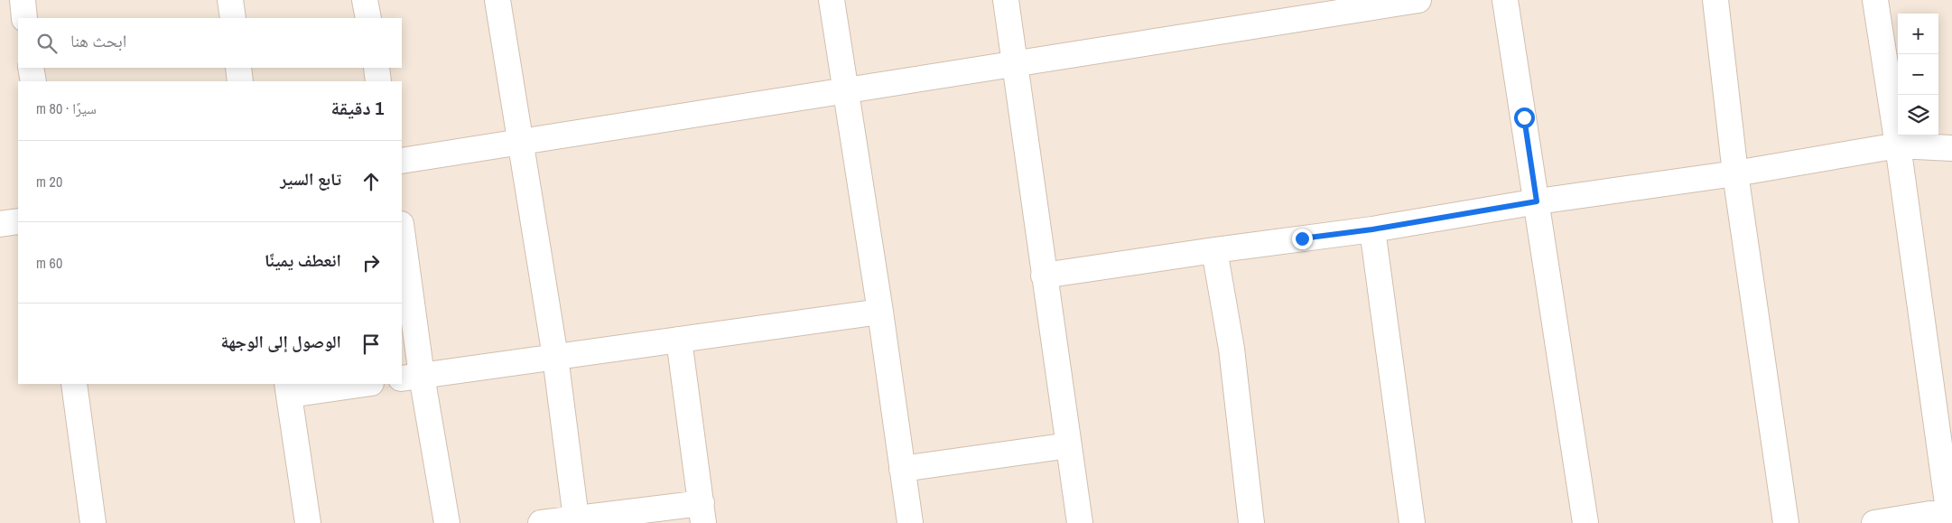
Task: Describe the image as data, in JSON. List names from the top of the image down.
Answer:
{
  "page": {
    "map_buttons": ["+", "−"],
    "search": "ابحث هنا",
    "heading": ["1 دقيقة", "سيرًا · 80 m"],
    "list": [
      ["تابع السير", "20 m"],
      ["انعطف يمينًا", "60 m"],
      "الوصول إلى الوجهة"
    ]
  }
}
